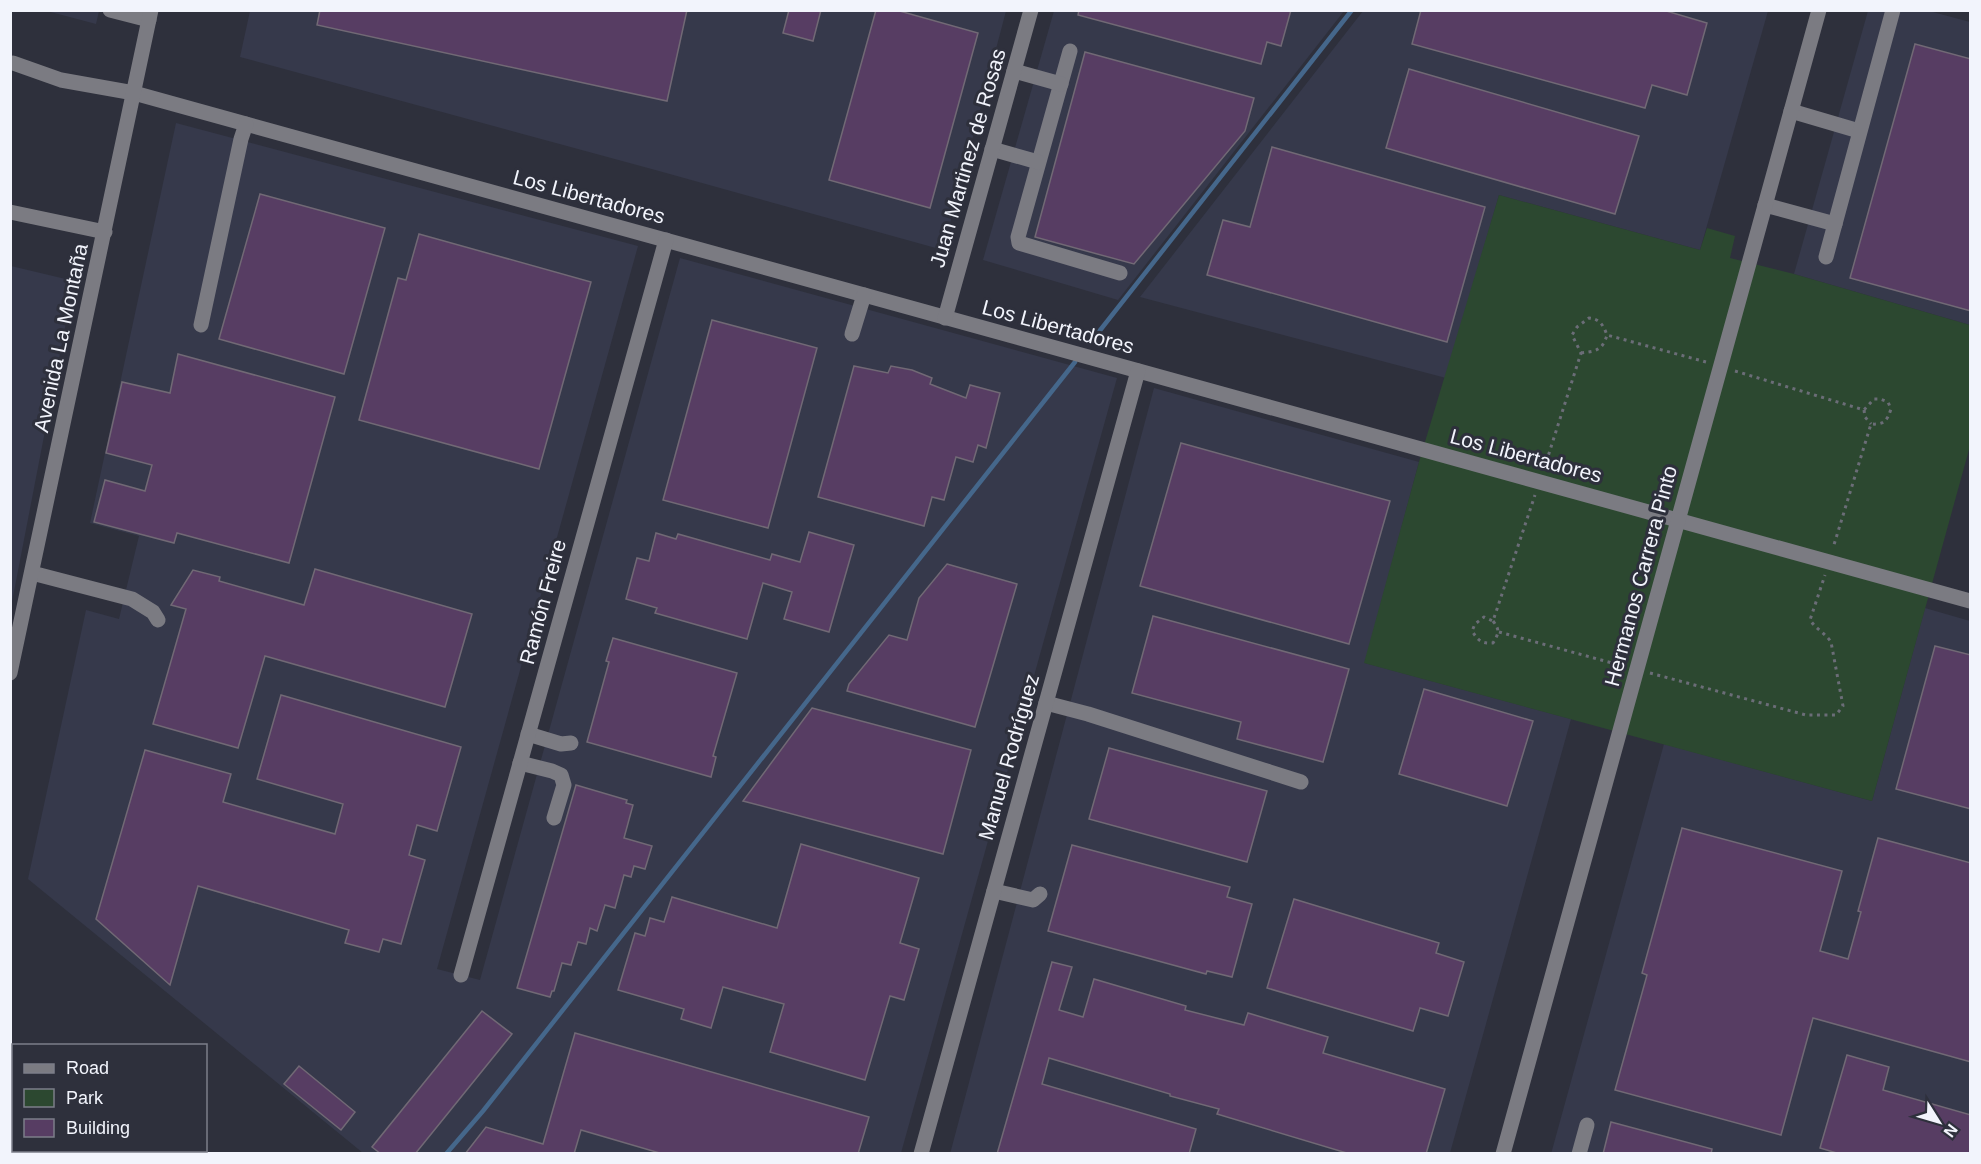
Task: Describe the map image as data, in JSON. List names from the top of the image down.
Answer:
{
  "streets": {
    "street": [
      "Juan Martinez de Rosas",
      "Los Libertadores",
      "Avenida La Montaña",
      "Hermanos Carrera Pinto",
      "Ramón Freire",
      "Manuel Rodríguez"
    ]
  },
  "crossings": [
    ["Juan Martinez de Rosas", "Los Libertadores"],
    ["Los Libertadores", "Avenida La Montaña"],
    ["Los Libertadores", "Hermanos Carrera Pinto"],
    ["Los Libertadores", "Ramón Freire"],
    ["Los Libertadores", "Manuel Rodríguez"]
  ],
  "legend": ["Road", "Park", "Building"],
  "north": "bottom right"
}
